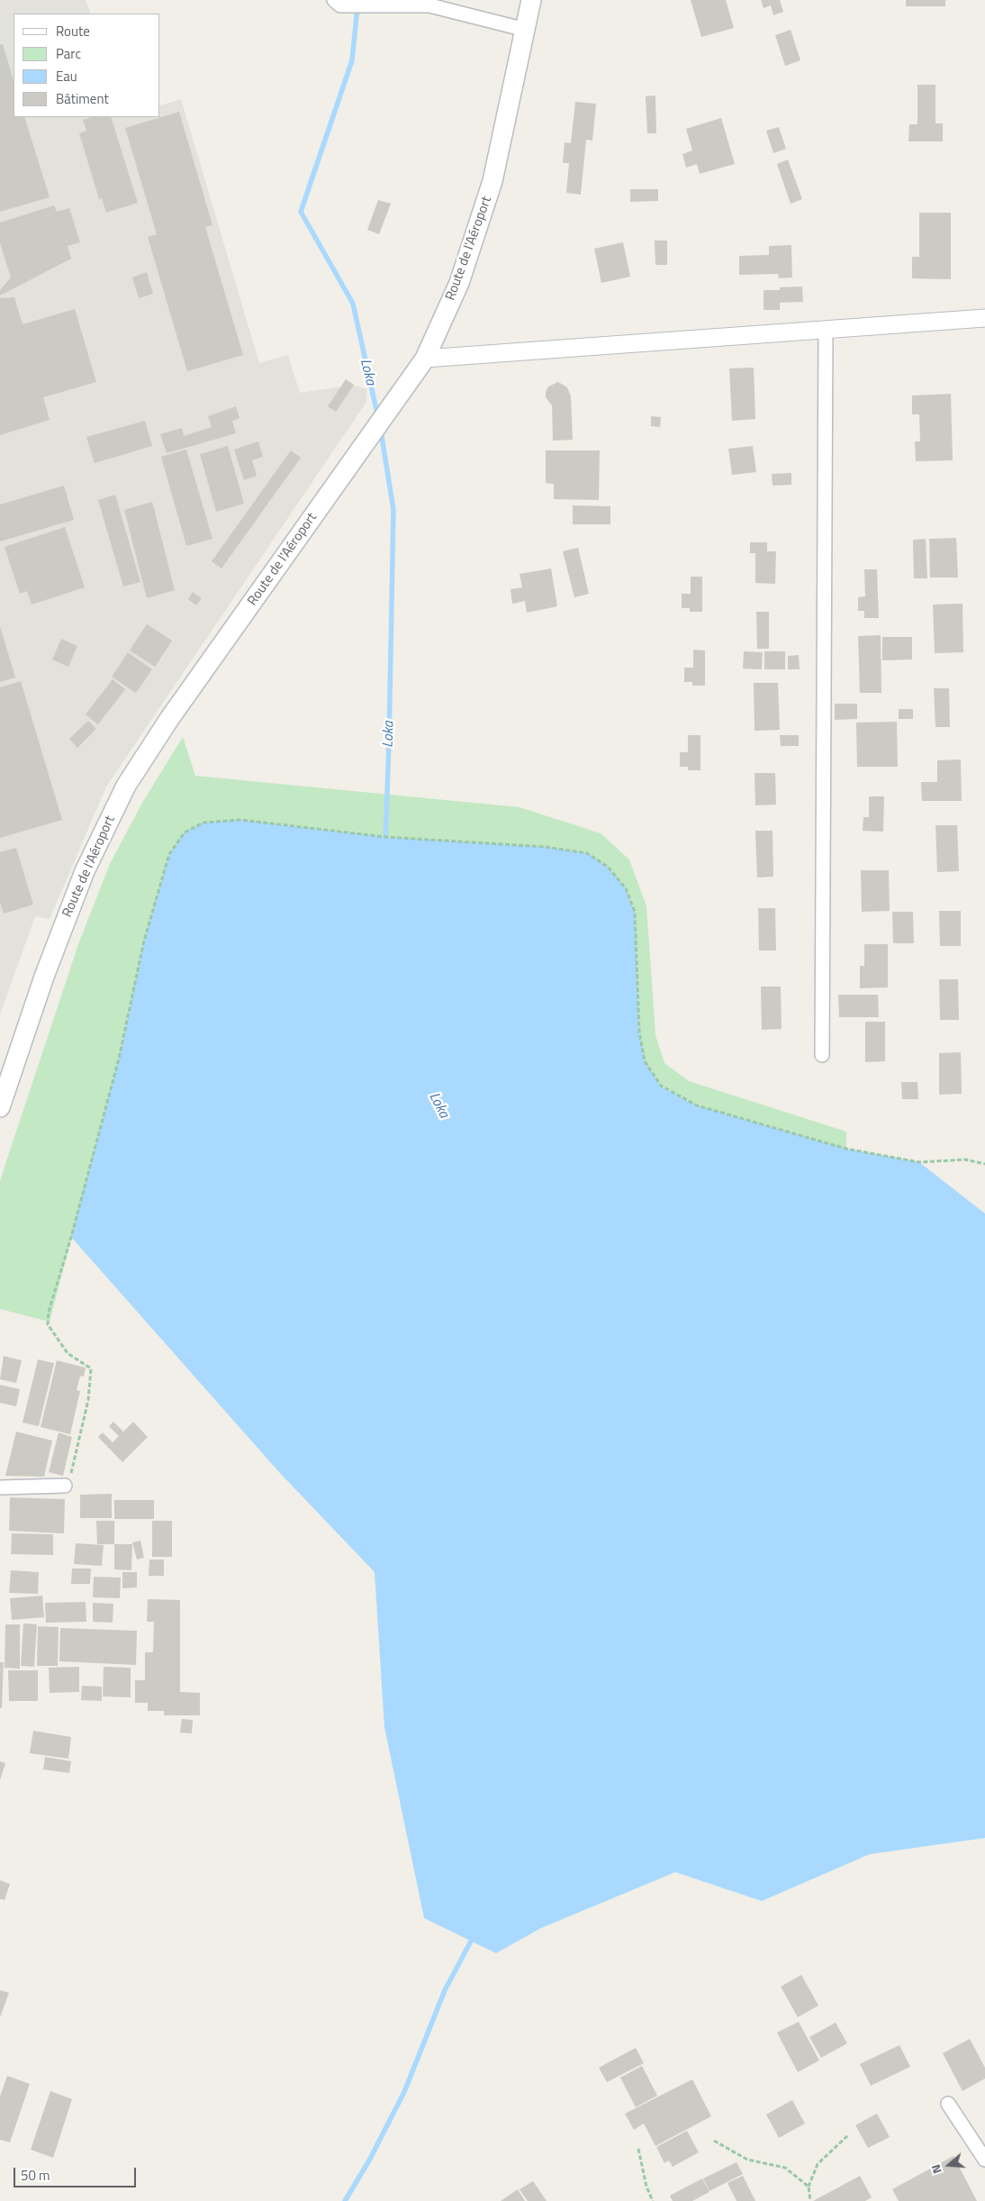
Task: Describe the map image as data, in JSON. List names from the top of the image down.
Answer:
{
  "streets": {
    "main road": ["Route de l'Aéroport"]
  },
  "water": ["Loka"],
  "legend": [
    "Route",
    "Parc",
    "Eau",
    "Bâtiment"
  ],
  "scale_bar": "50 m",
  "north": "left"
}
